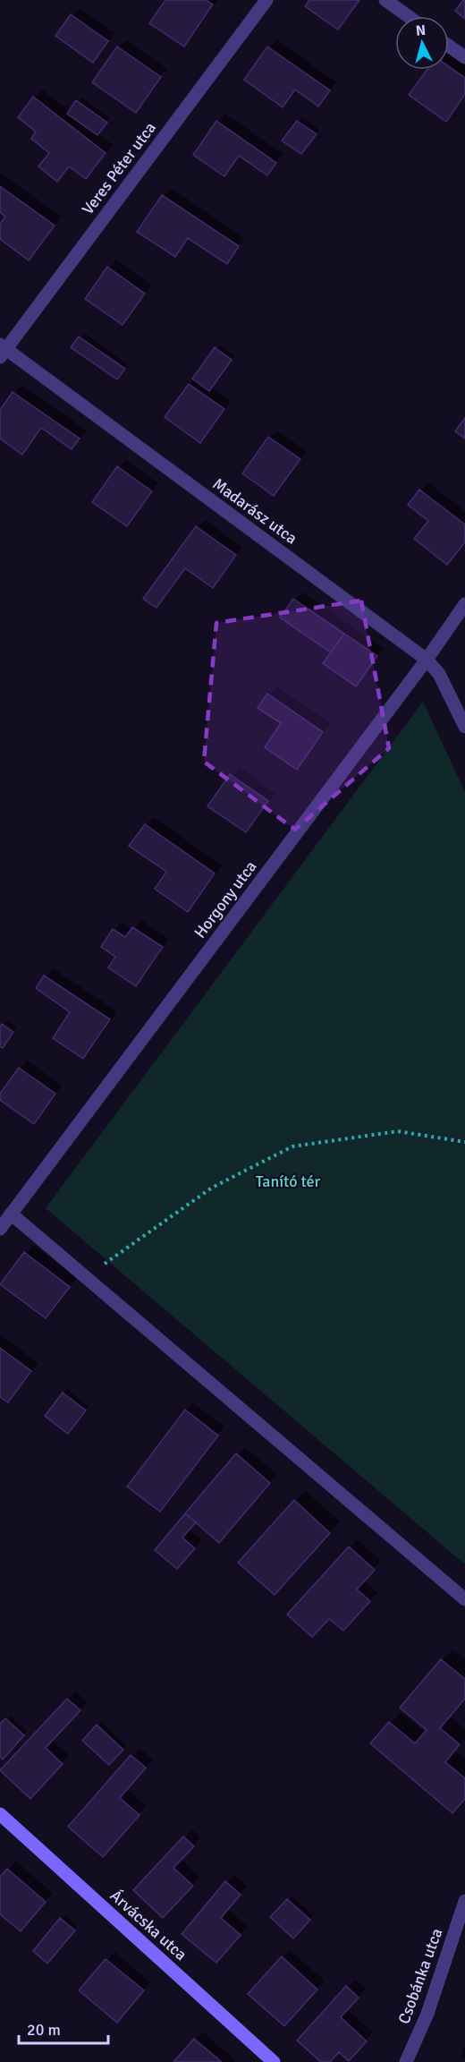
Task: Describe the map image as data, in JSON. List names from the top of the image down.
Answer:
{
  "streets": {
    "street": [
      "Veres Péter utca",
      "Madarász utca",
      "Horgony utca",
      "Árvácska utca",
      "Csobánka utca"
    ]
  },
  "crossings": [
    ["Veres Péter utca", "Madarász utca"],
    ["Madarász utca", "Horgony utca"]
  ],
  "parks": ["Tanító tér"],
  "scale_bar": "20 m",
  "north": "top"
}
